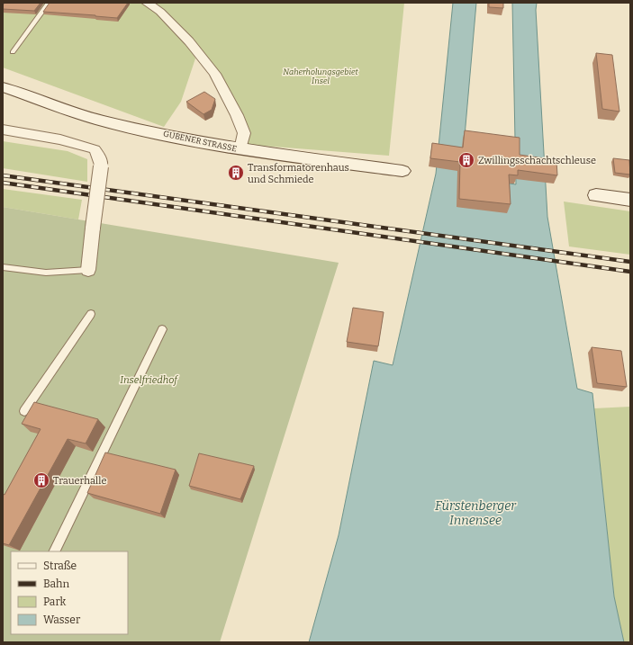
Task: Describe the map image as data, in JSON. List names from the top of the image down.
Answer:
{
  "streets": {
    "main road": ["GUBENER STRASSE"]
  },
  "water": ["Fürstenberger Innensee"],
  "parks": ["Naherholungsgebiet Insel", "Inselfriedhof"],
  "places": {
    "building": ["Zwillingsschachtschleuse", "Transformatorenhaus und Schmiede", "Trauerhalle"]
  },
  "legend": [
    "Straße",
    "Bahn",
    "Park",
    "Wasser"
  ]
}
